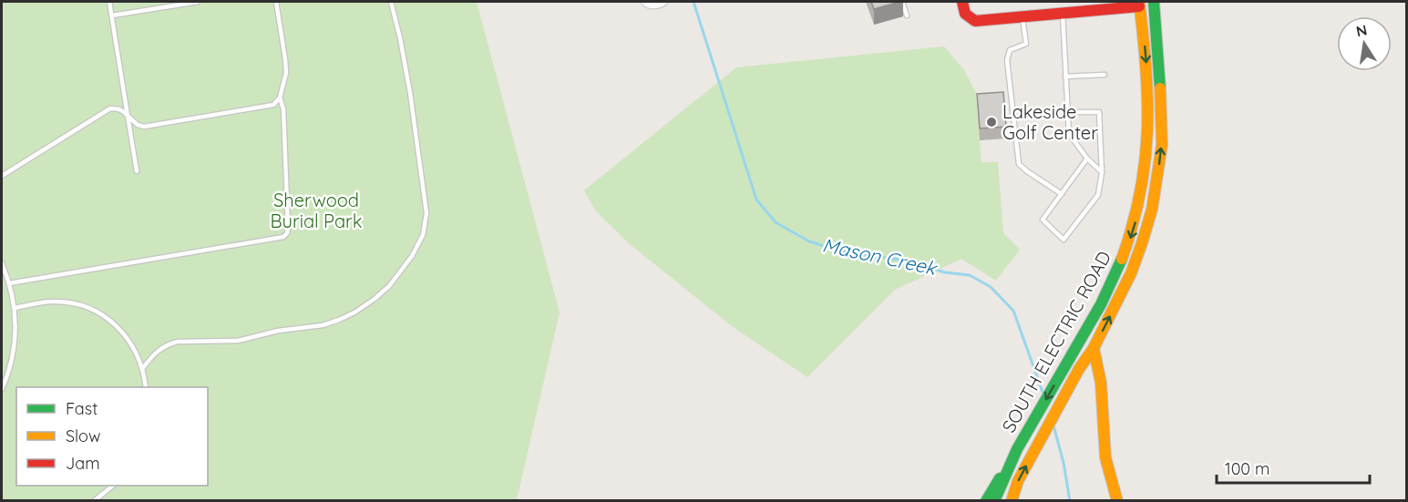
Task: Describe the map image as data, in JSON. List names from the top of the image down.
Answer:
{
  "streets": {
    "main road": ["SOUTH ELECTRIC ROAD"]
  },
  "water": ["Mason Creek"],
  "parks": ["Sherwood Burial Park"],
  "places": ["Lakeside Golf Center"],
  "legend": ["Fast", "Slow", "Jam"],
  "scale_bar": "100 m",
  "north": "top"
}
